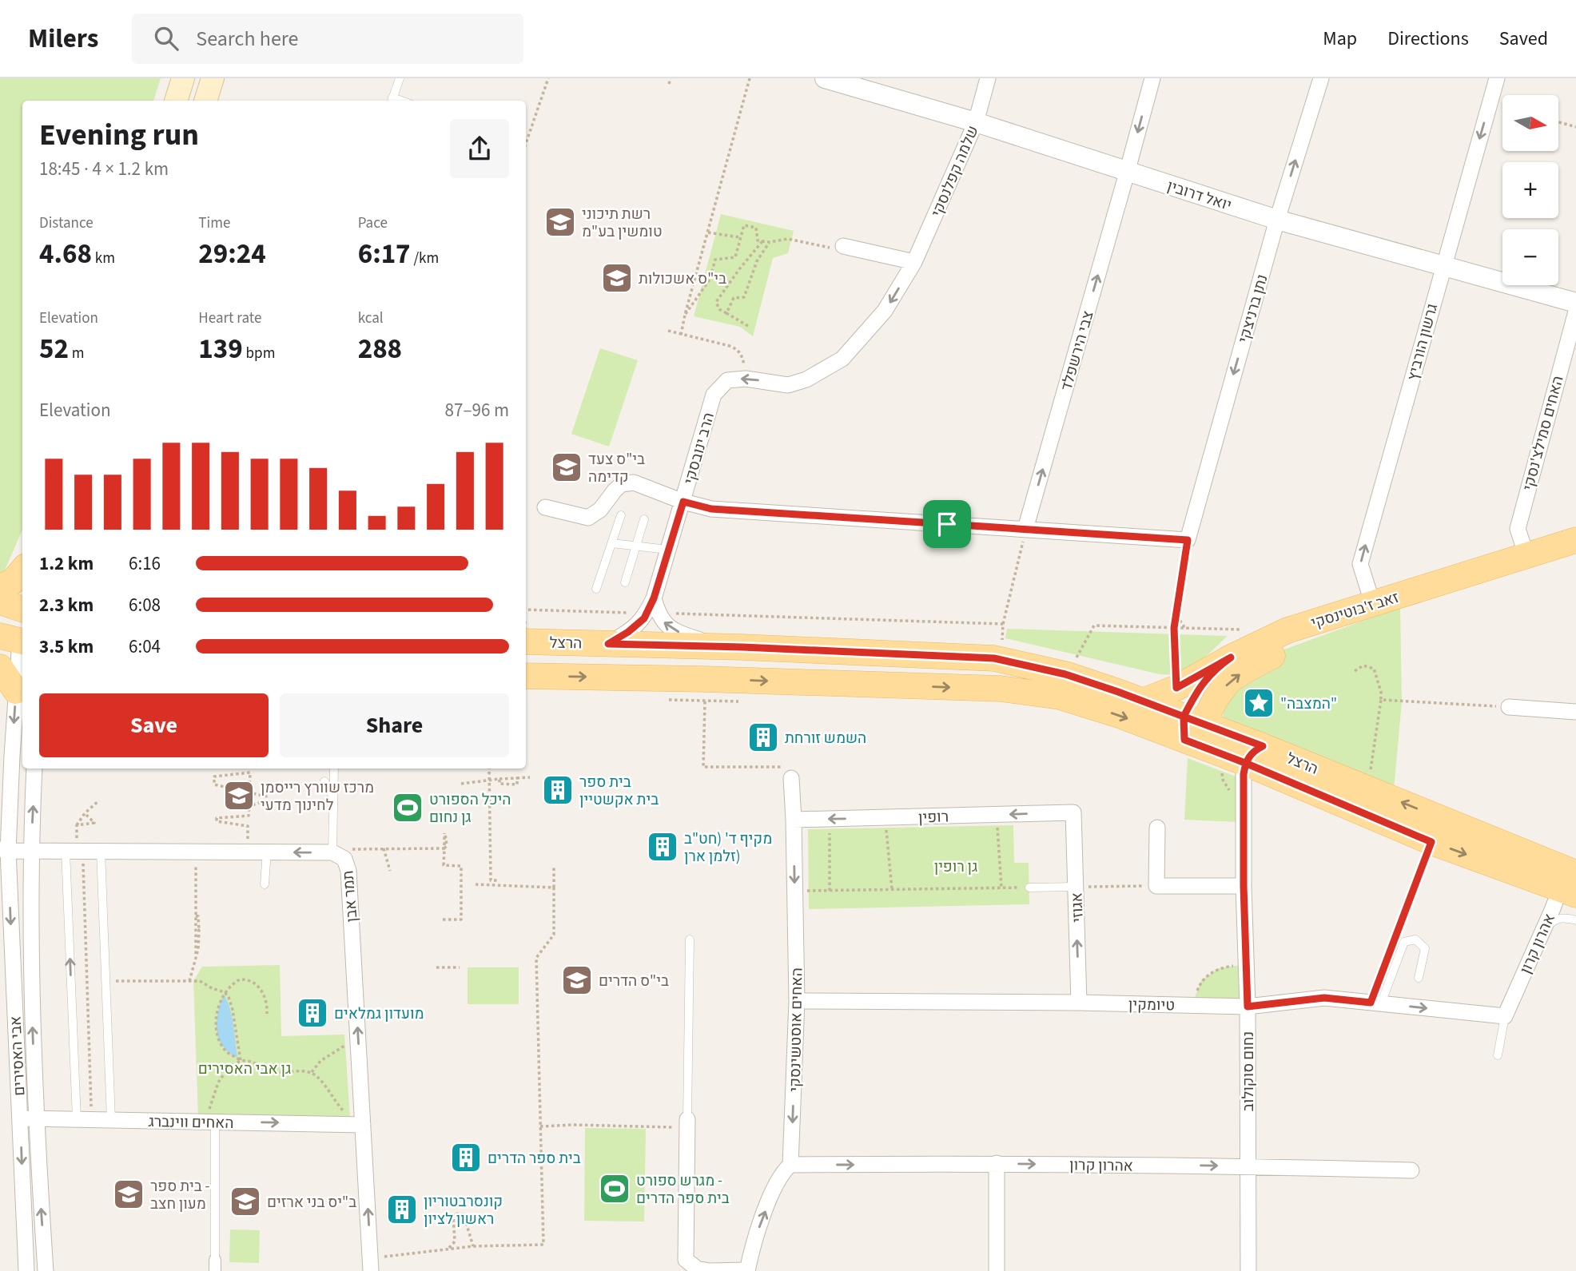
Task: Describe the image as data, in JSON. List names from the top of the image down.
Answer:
{
  "streets": {
    "main road": ["זאב ז'בוטינסקי", "הרצל"],
    "street": [
      "שלמה קפלנסקי",
      "יואל דרובין",
      "נתן ברניצקי",
      "גרשון הורביץ",
      "צבי הירשפלד",
      "האחים סמילצ'נסקי",
      "הרב ינובסקי",
      "רופין",
      "תמר אבן",
      "אגוזי",
      "אהרון קרון",
      "טיומקין",
      "האחים אוסטשינסקי",
      "אבי האסירים",
      "נחום סוקולוב",
      "האחים ווינברג"
    ]
  },
  "crossings": [
    ["שלמה קפלנסקי", "יואל דרובין"],
    ["שלמה קפלנסקי", "הרב ינובסקי"],
    ["יואל דרובין", "נתן ברניצקי"],
    ["יואל דרובין", "גרשון הורביץ"],
    ["יואל דרובין", "צבי הירשפלד"],
    ["גרשון הורביץ", "זאב ז'בוטינסקי"],
    ["האחים סמילצ'נסקי", "זאב ז'בוטינסקי"],
    ["הרב ינובסקי", "הרצל"],
    ["זאב ז'בוטינסקי", "הרצל"],
    ["הרצל", "אהרון קרון"],
    ["הרצל", "נחום סוקולוב"],
    ["רופין", "אגוזי"],
    ["רופין", "האחים אוסטשינסקי"],
    ["תמר אבן", "אבי האסירים"],
    ["תמר אבן", "האחים ווינברג"],
    ["אגוזי", "טיומקין"],
    ["אהרון קרון", "טיומקין"],
    ["אהרון קרון", "האחים אוסטשינסקי"],
    ["אהרון קרון", "נחום סוקולוב"],
    ["טיומקין", "האחים אוסטשינסקי"],
    ["טיומקין", "נחום סוקולוב"],
    ["אבי האסירים", "האחים ווינברג"]
  ],
  "one_way": [
    "שלמה קפלנסקי",
    "רופין",
    "תמר אבן",
    "אגוזי",
    "אהרון קרון",
    "האחים אוסטשינסקי",
    "האחים ווינברג"
  ],
  "parks": ["גן רופין", "גן אבי האסירים"],
  "places": {
    "school or university": [
      "רשת תיכוני טומשין בע\"מ",
      "בי\"ס אשכולות",
      "בי\"ס צעד קדימה",
      "מרכז שוורץ רייסמן לחינוך מדעי",
      "בי\"ס הדרים",
      "בית ספר - מעון חצב",
      "ב\"יס בני ארזים"
    ],
    "place": ["\"המצבה\""],
    "building": [
      "השמש זורחת",
      "בית ספר בית אקשטיין",
      "מקיף ד' (חט\"ב זלמן ארן)",
      "מועדון גמלאים",
      "בית ספר הדרים",
      "קונסרבטוריון ראשון לציון"
    ],
    "sports": ["היכל הספורט גן נחום", "מגרש ספורט - בית ספר הדרים"]
  },
  "north": "right",
  "page": {
    "header": "Milers",
    "search": "Search here",
    "nav": ["Map", "Directions", "Saved"],
    "map_buttons": ["+", "−"],
    "heading": ["Evening run", "18:45 · 4 × 1.2 km"],
    "stats": [
      ["Distance", "4.68 km"],
      ["Time", "29:24"],
      ["Pace", "6:17 /km"],
      ["Elevation", "52 m"],
      ["Heart rate", "139 bpm"],
      ["kcal", "288"]
    ],
    "chart": ["Elevation", "87–96 m"],
    "list": [
      {
        "name": "1.2 km",
        "note": "6:16"
      },
      {
        "name": "2.3 km",
        "note": "6:08"
      },
      {
        "name": "3.5 km",
        "note": "6:04"
      }
    ],
    "buttons": ["Save", "Share"]
  }
}
